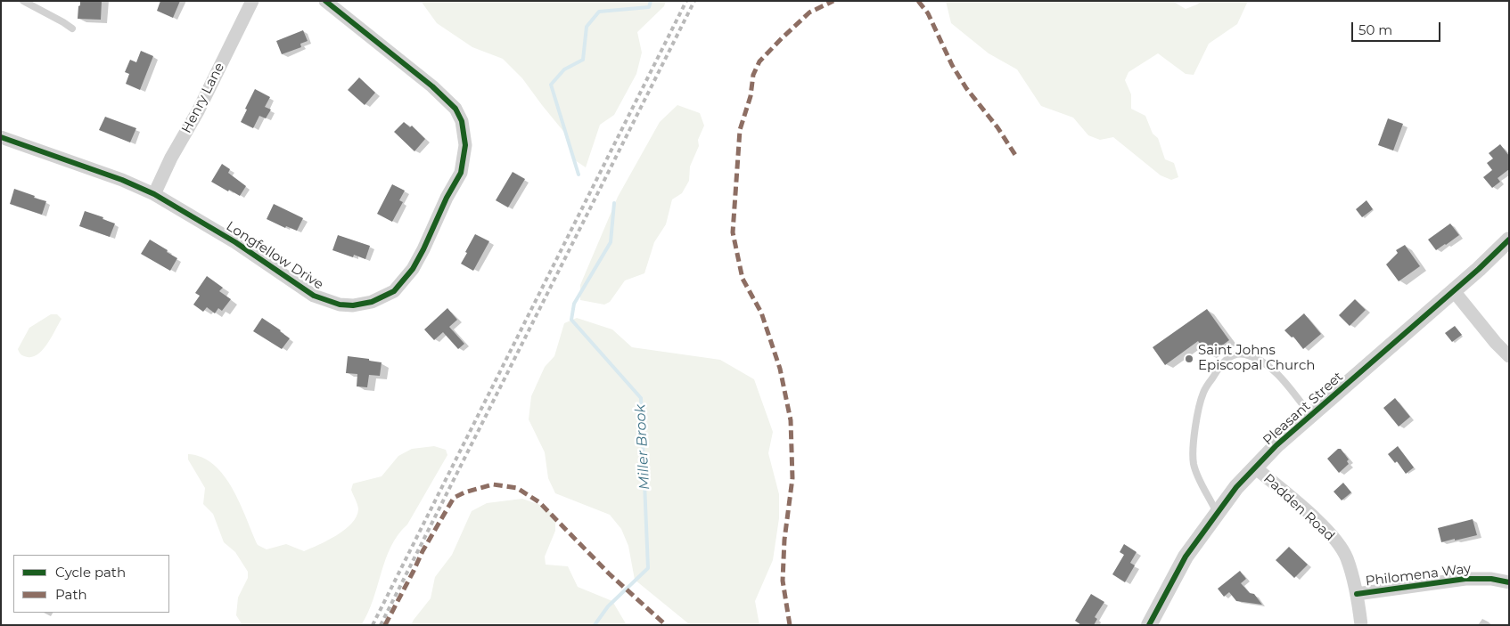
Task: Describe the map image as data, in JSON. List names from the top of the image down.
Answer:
{
  "streets": {
    "street": [
      "Henry Lane",
      "Longfellow Drive",
      "Pleasant Street",
      "Padden Road",
      "Philomena Way"
    ]
  },
  "crossings": [
    ["Henry Lane", "Longfellow Drive"],
    ["Pleasant Street", "Padden Road"],
    ["Padden Road", "Philomena Way"]
  ],
  "water": ["Miller Brook"],
  "places": ["Saint Johns Episcopal Church"],
  "legend": ["Cycle path", "Path"],
  "scale_bar": "50 m"
}
